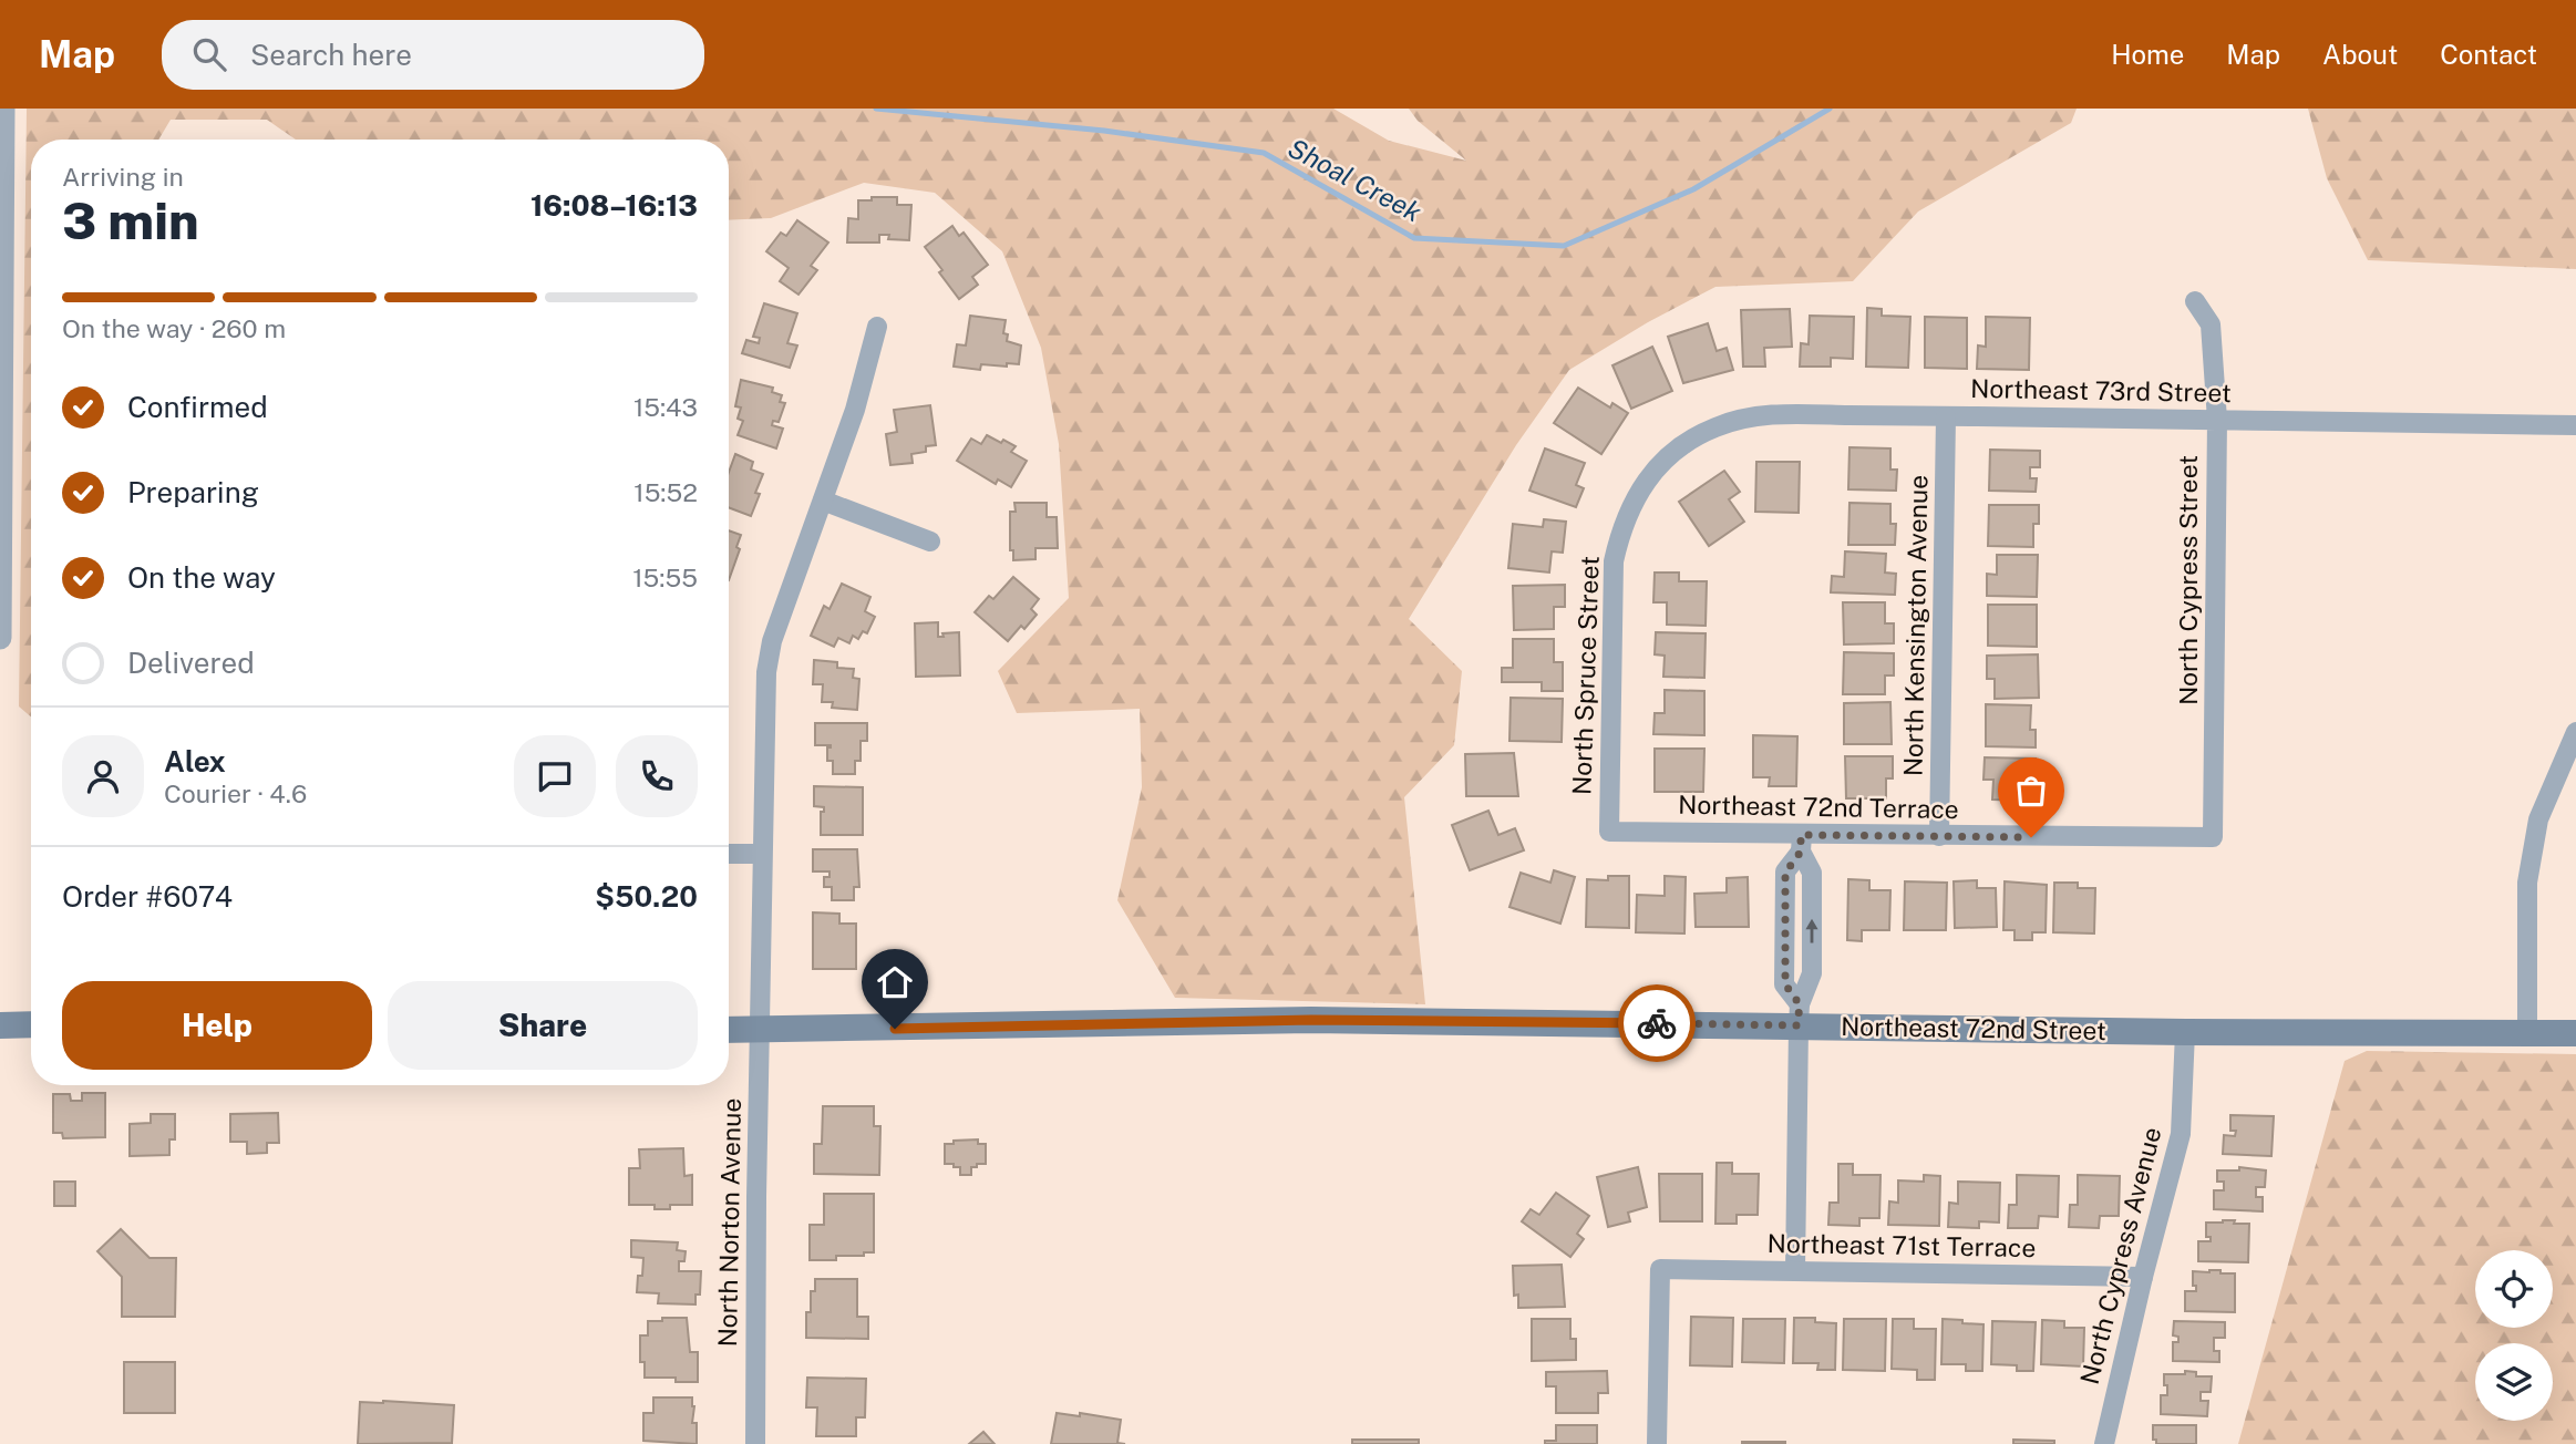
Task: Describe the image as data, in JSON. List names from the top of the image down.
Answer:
{
  "streets": {
    "main road": ["Northeast 72nd Street"],
    "street": [
      "Northeast 73rd Street",
      "North Cypress Street",
      "North Kensington Avenue",
      "North Spruce Street",
      "Northeast 72nd Terrace",
      "North Norton Avenue",
      "Northeast 71st Terrace",
      "North Cypress Avenue"
    ]
  },
  "crossings": [
    ["Northeast 73rd Street", "North Cypress Street"],
    ["Northeast 73rd Street", "North Kensington Avenue"],
    ["Northeast 73rd Street", "North Spruce Street"],
    ["North Cypress Street", "Northeast 72nd Terrace"],
    ["North Kensington Avenue", "Northeast 72nd Terrace"],
    ["North Spruce Street", "Northeast 72nd Terrace"],
    ["Northeast 72nd Street", "North Norton Avenue"],
    ["Northeast 72nd Street", "North Cypress Avenue"],
    ["Northeast 71st Terrace", "North Cypress Avenue"]
  ],
  "water": ["Shoal Creek"],
  "page": {
    "header": "Map",
    "search": "Search here",
    "nav": [
      "Home",
      "Map",
      "About",
      "Contact"
    ],
    "heading": ["3 min", "Arriving in", "16:08–16:13"],
    "panel": [
      "Alex",
      "Courier · 4.6",
      "Order #6074",
      "$50.20"
    ],
    "bar": "On the way · 260 m",
    "list": [
      ["Confirmed", "15:43"],
      ["Preparing", "15:52"],
      ["On the way", "15:55"],
      "Delivered"
    ],
    "buttons": ["Help", "Share"]
  }
}
